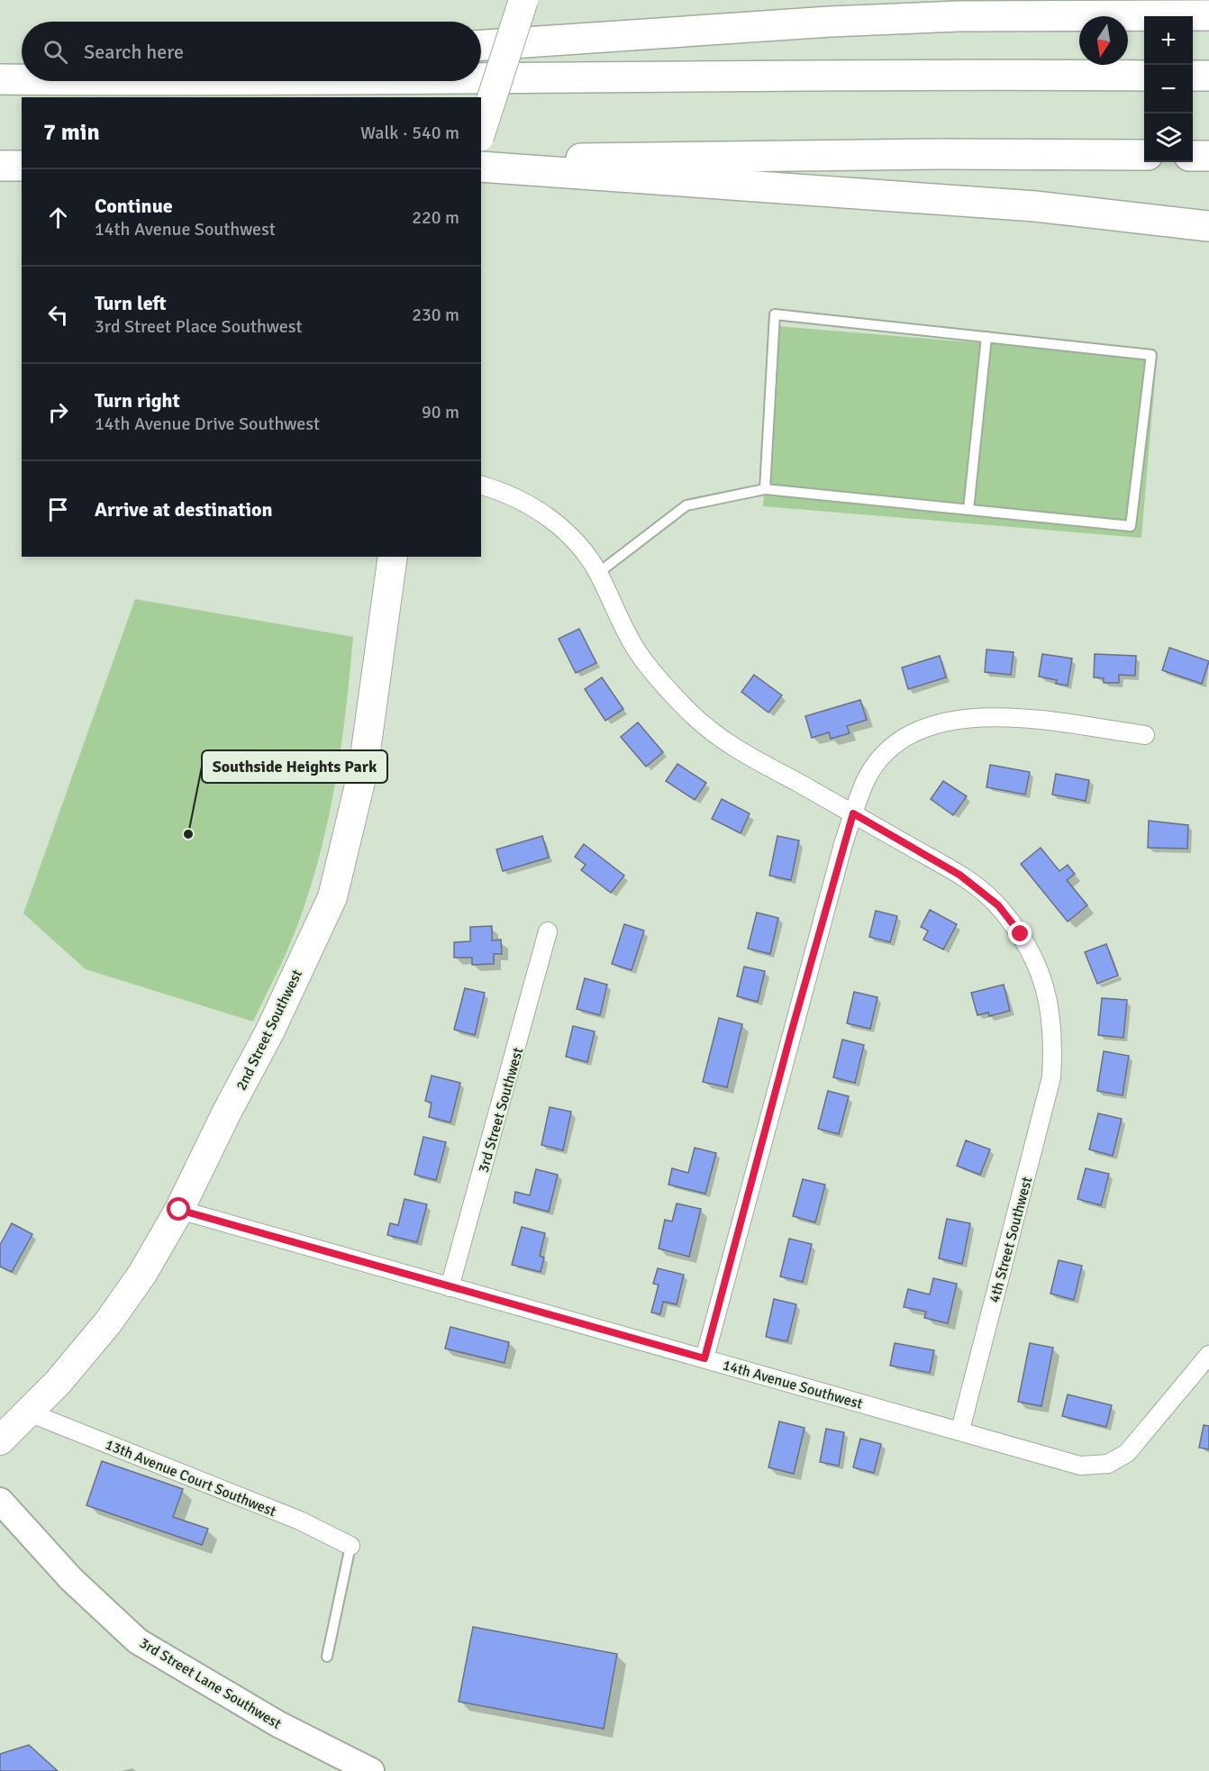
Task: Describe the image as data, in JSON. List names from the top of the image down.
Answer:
{
  "streets": {
    "main road": ["2nd Street Southwest", "3rd Street Lane Southwest"],
    "street": [
      "3rd Street Southwest",
      "4th Street Southwest",
      "14th Avenue Southwest",
      "13th Avenue Court Southwest"
    ]
  },
  "crossings": [
    ["2nd Street Southwest", "14th Avenue Southwest"],
    ["2nd Street Southwest", "13th Avenue Court Southwest"],
    ["3rd Street Southwest", "14th Avenue Southwest"],
    ["4th Street Southwest", "14th Avenue Southwest"]
  ],
  "places": ["Southside Heights Park"],
  "north": "bottom",
  "page": {
    "map_buttons": ["+", "−"],
    "search": "Search here",
    "heading": ["7 min", "Walk · 540 m"],
    "list": [
      ["Continue", "14th Avenue Southwest", "220 m"],
      ["Turn left", "3rd Street Place Southwest", "230 m"],
      ["Turn right", "14th Avenue Drive Southwest", "90 m"],
      "Arrive at destination"
    ]
  }
}
